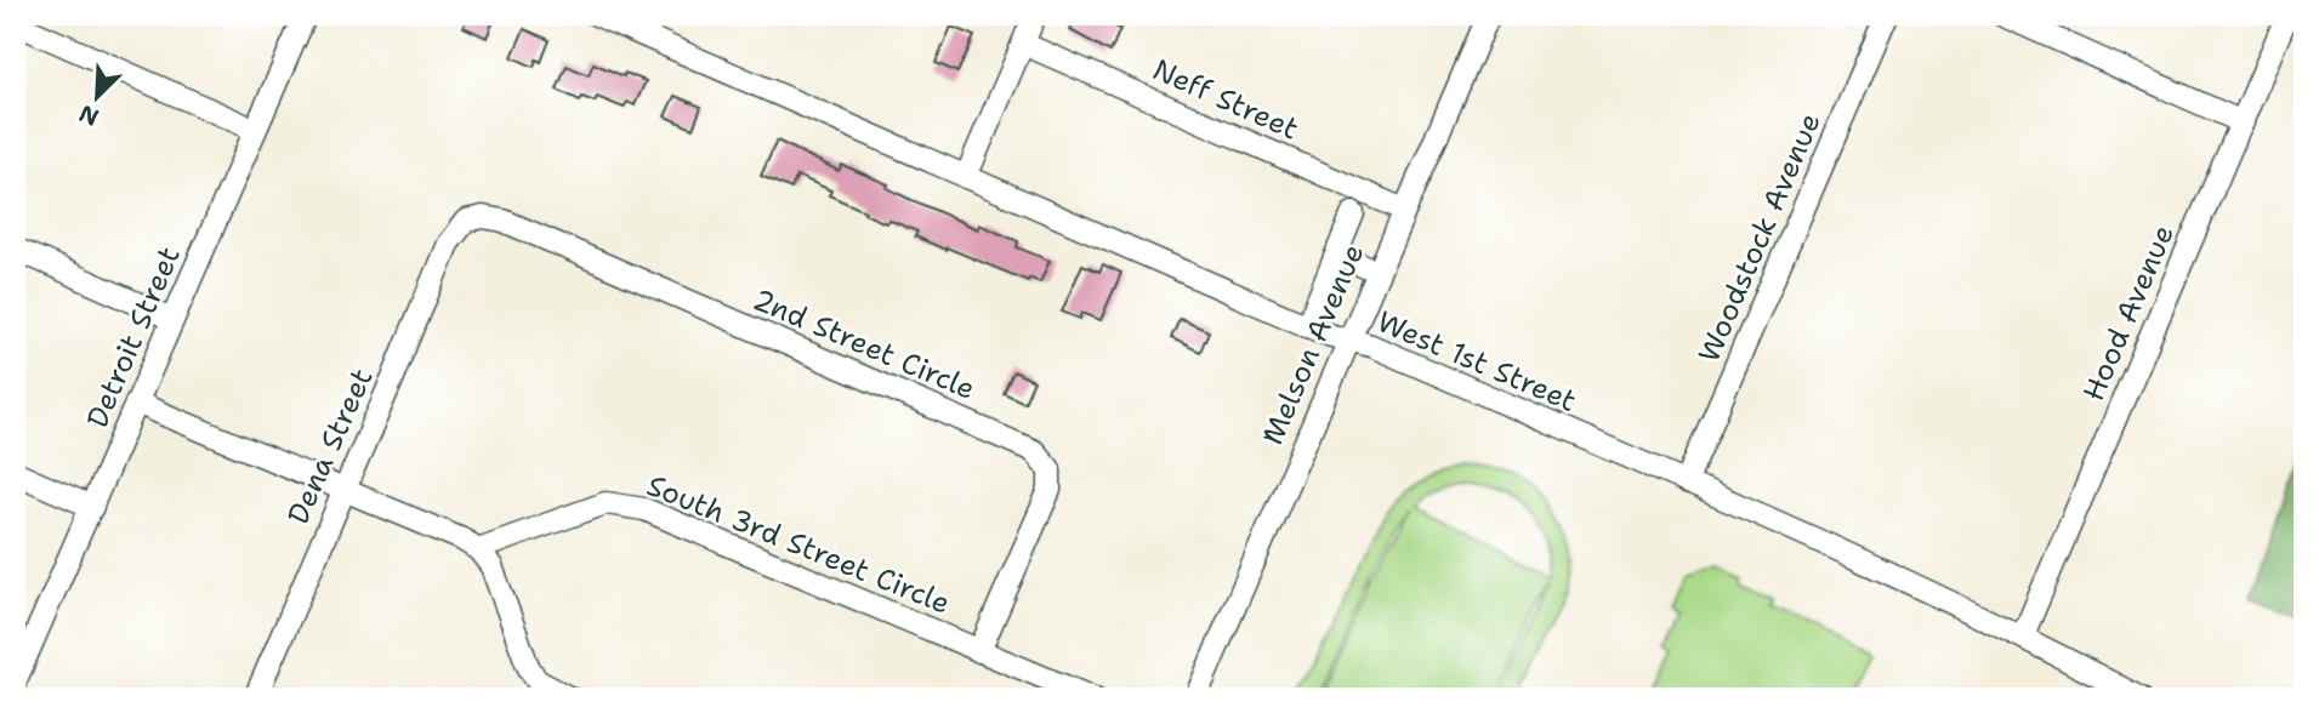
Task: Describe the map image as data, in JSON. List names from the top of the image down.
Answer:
{
  "streets": {
    "street": [
      "Neff Street",
      "Woodstock Avenue",
      "Hood Avenue",
      "Detroit Street",
      "2nd Street Circle",
      "Melson Avenue",
      "West 1st Street",
      "Dena Street",
      "South 3rd Street Circle"
    ]
  },
  "crossings": [
    ["Neff Street", "Melson Avenue"],
    ["Woodstock Avenue", "West 1st Street"],
    ["Hood Avenue", "West 1st Street"],
    ["2nd Street Circle", "Dena Street"],
    ["2nd Street Circle", "South 3rd Street Circle"],
    ["Melson Avenue", "West 1st Street"]
  ],
  "north": "bottom left"
}
